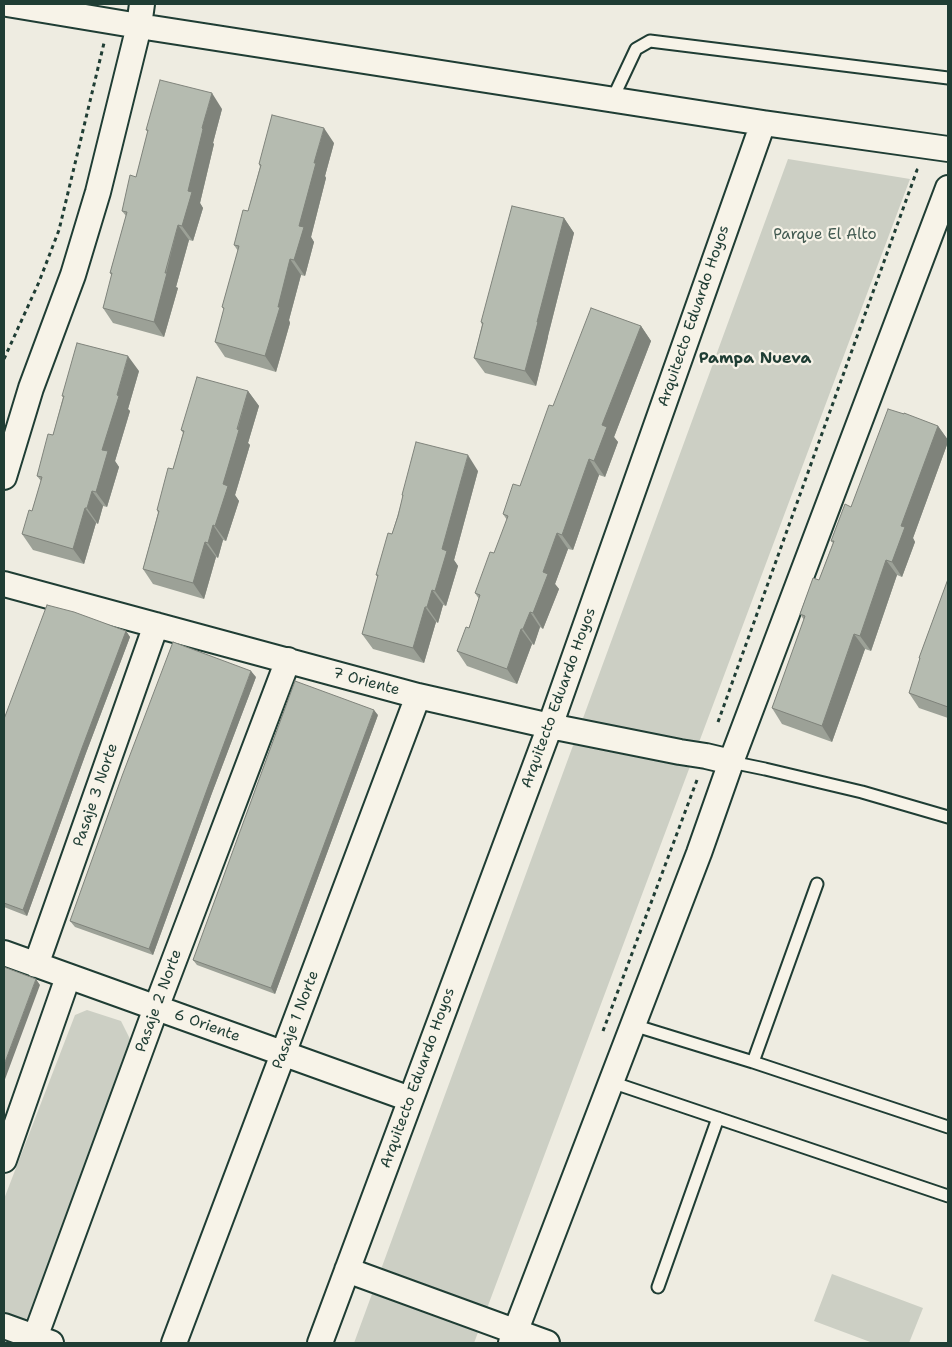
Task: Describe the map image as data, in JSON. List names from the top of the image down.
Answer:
{
  "streets": {
    "street": [
      "Arquitecto Eduardo Hoyos",
      "7 Oriente",
      "Pasaje 3 Norte",
      "Pasaje 2 Norte",
      "Pasaje 1 Norte",
      "6 Oriente"
    ]
  },
  "crossings": [
    ["Arquitecto Eduardo Hoyos", "7 Oriente"],
    ["Arquitecto Eduardo Hoyos", "6 Oriente"],
    ["7 Oriente", "Pasaje 3 Norte"],
    ["7 Oriente", "Pasaje 2 Norte"],
    ["7 Oriente", "Pasaje 1 Norte"],
    ["Pasaje 3 Norte", "6 Oriente"],
    ["Pasaje 2 Norte", "6 Oriente"],
    ["Pasaje 1 Norte", "6 Oriente"]
  ],
  "districts": ["Pampa Nueva"],
  "parks": ["Parque El Alto"]
}
